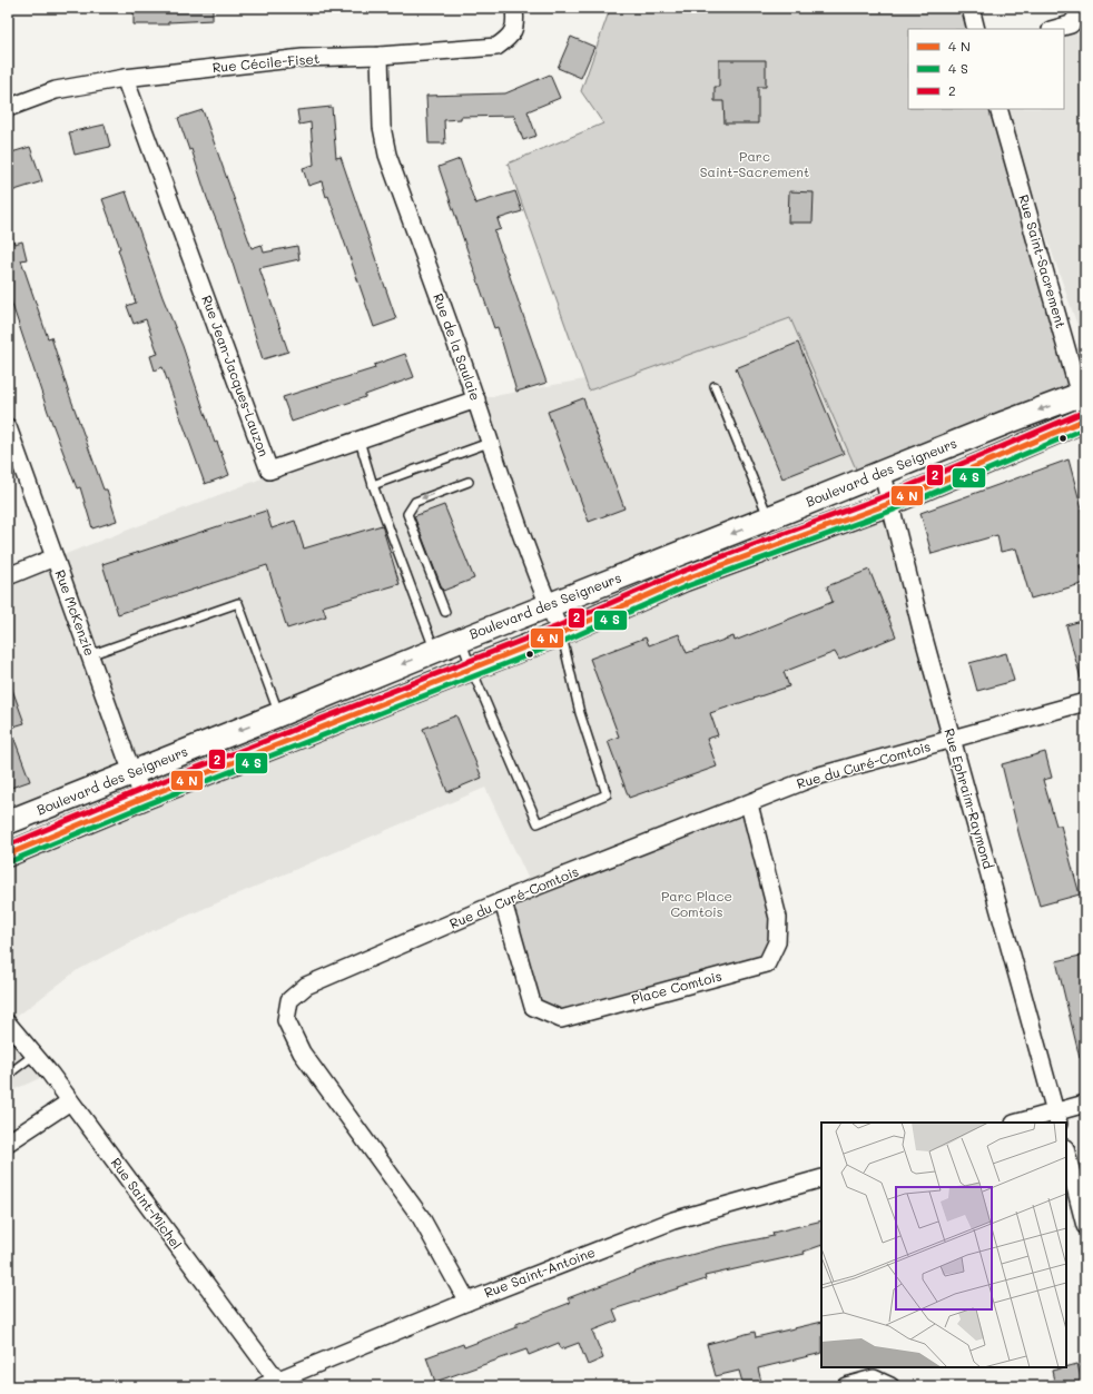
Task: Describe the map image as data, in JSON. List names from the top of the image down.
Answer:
{
  "streets": {
    "main road": ["Boulevard des Seigneurs"],
    "street": [
      "Rue Cécile-Fiset",
      "Rue Saint-Sacrement",
      "Rue de la Saulaie",
      "Rue Jean-Jacques-Lauzon",
      "Rue McKenzie",
      "Rue du Curé-Comtois",
      "Rue Ephraim-Raymond",
      "Place Comtois",
      "Rue Saint-Michel",
      "Rue Saint-Antoine"
    ]
  },
  "crossings": [
    ["Rue Cécile-Fiset", "Rue de la Saulaie"],
    ["Rue Cécile-Fiset", "Rue Jean-Jacques-Lauzon"],
    ["Rue Saint-Sacrement", "Boulevard des Seigneurs"],
    ["Rue de la Saulaie", "Rue Jean-Jacques-Lauzon"],
    ["Rue de la Saulaie", "Boulevard des Seigneurs"],
    ["Boulevard des Seigneurs", "Rue McKenzie"],
    ["Boulevard des Seigneurs", "Rue Ephraim-Raymond"],
    ["Rue du Curé-Comtois", "Rue Ephraim-Raymond"],
    ["Rue du Curé-Comtois", "Place Comtois"],
    ["Rue du Curé-Comtois", "Rue Saint-Antoine"],
    ["Rue Saint-Michel", "Rue Saint-Antoine"]
  ],
  "parks": ["Parc Saint-Sacrement", "Parc Place Comtois"],
  "lines": ["transit line 2"],
  "legend": ["4 N", "4 S", "2"]
}
